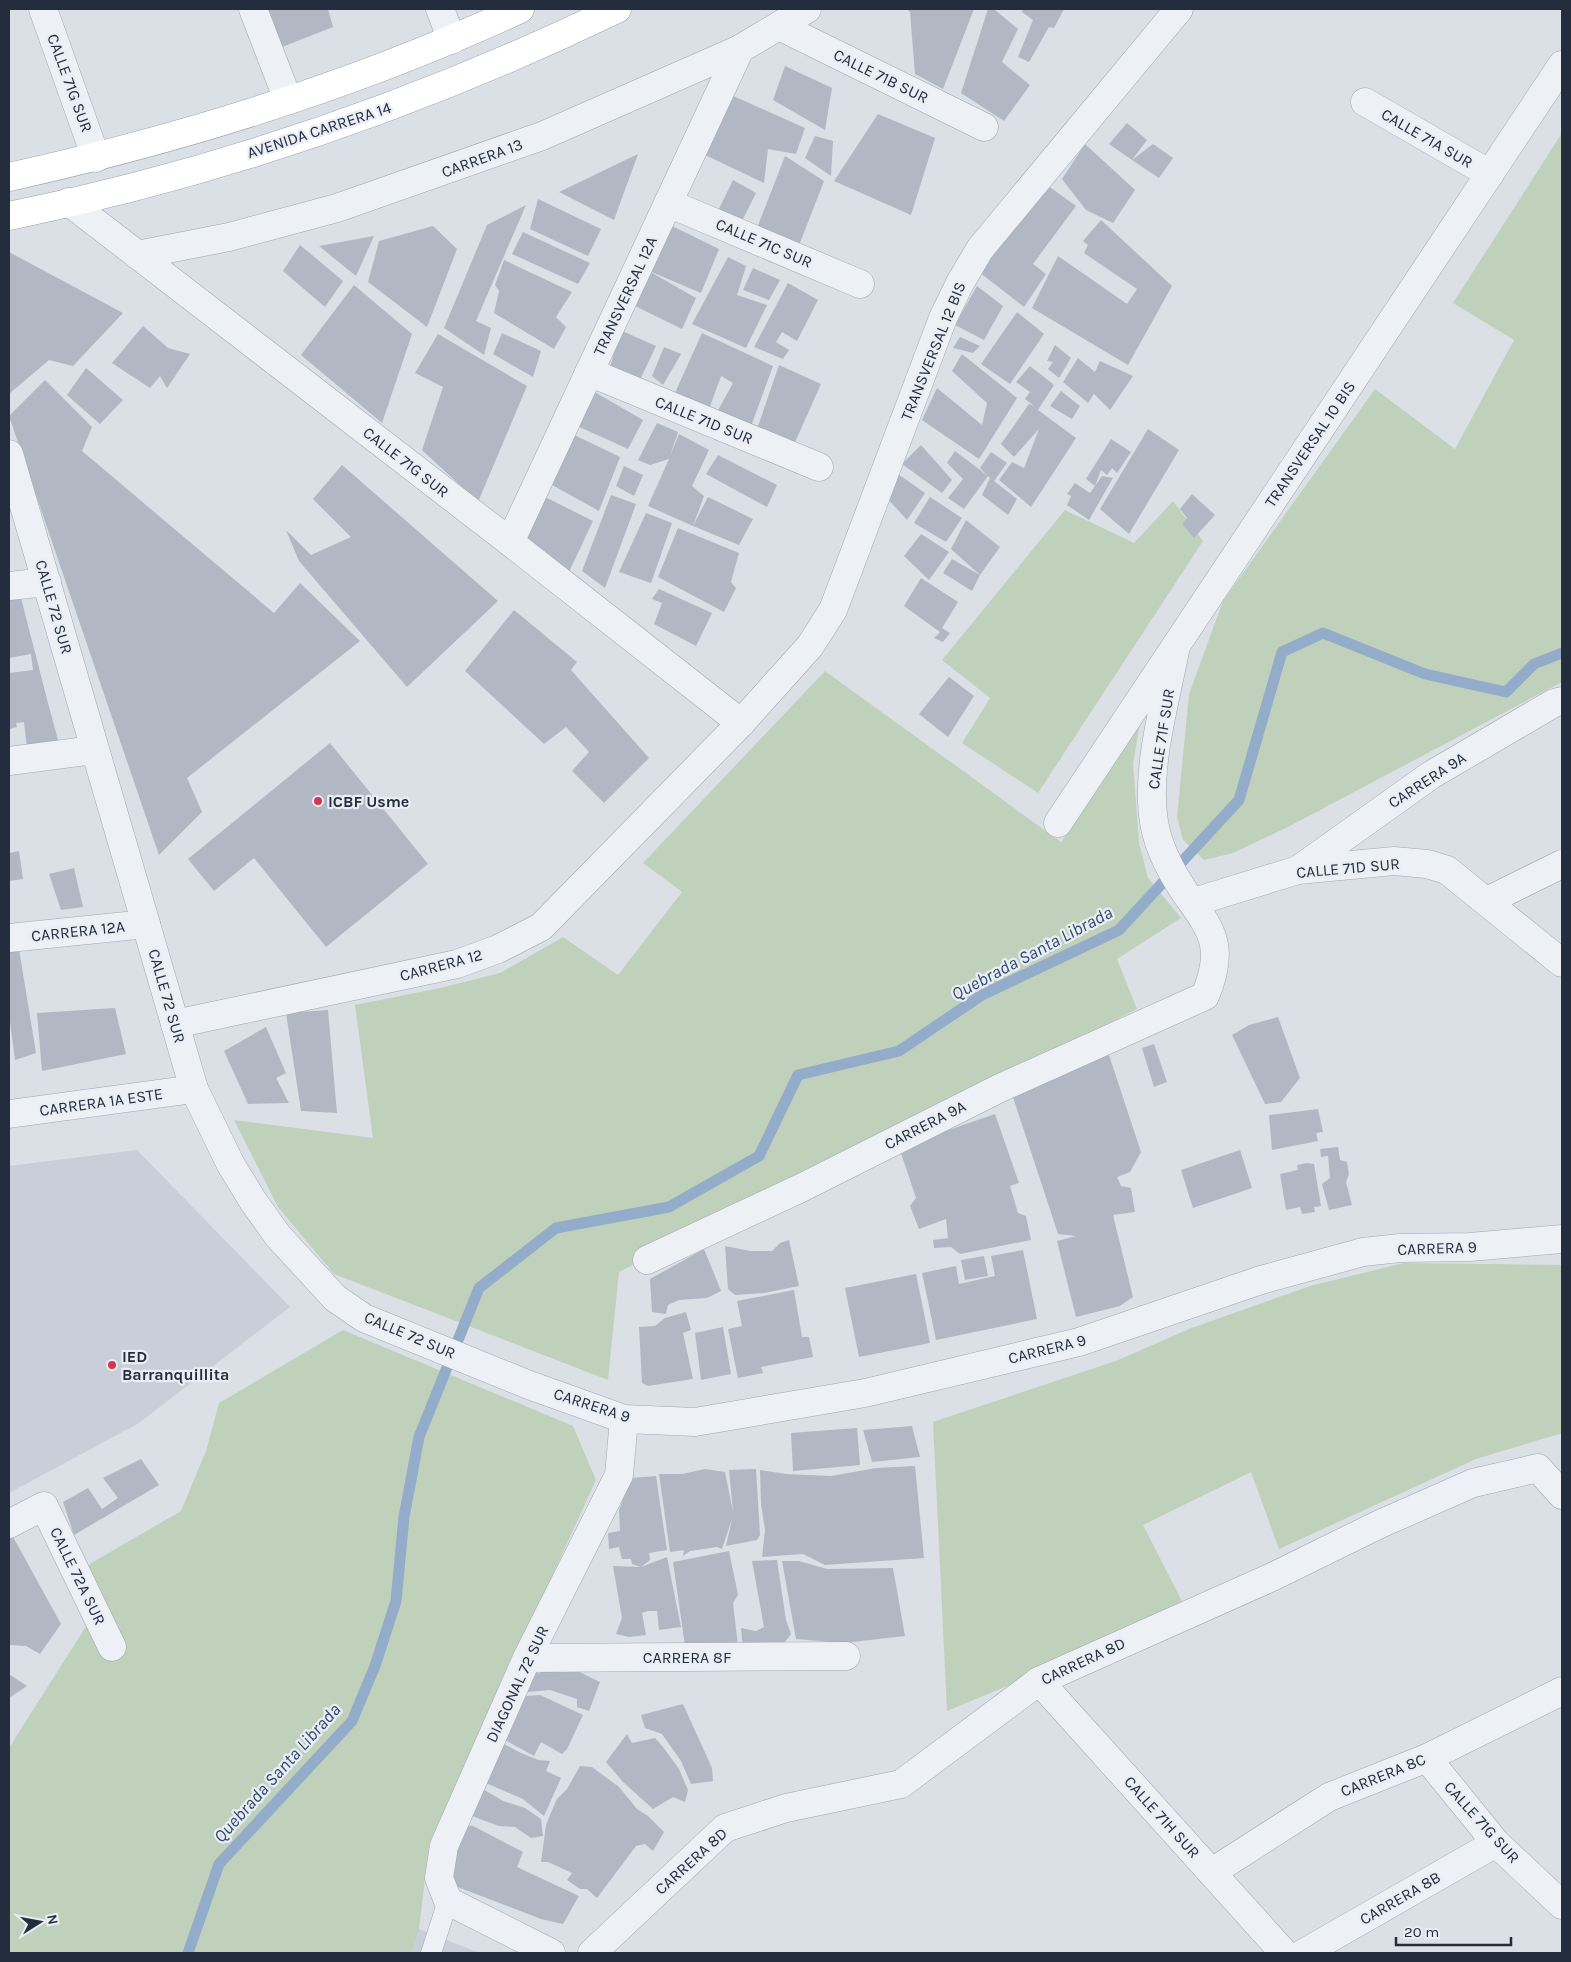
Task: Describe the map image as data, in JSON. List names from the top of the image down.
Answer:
{
  "streets": {
    "main road": ["AVENIDA CARRERA 14"],
    "street": [
      "CALLE 71B SUR",
      "CALLE 71G SUR",
      "CALLE 71A SUR",
      "CARRERA 13",
      "CALLE 71C SUR",
      "TRANSVERSAL 12A",
      "TRANSVERSAL 12 BIS",
      "CALLE 71D SUR",
      "TRANSVERSAL 10 BIS",
      "CALLE 72 SUR",
      "CALLE 71F SUR",
      "CARRERA 9A",
      "CARRERA 12A",
      "CARRERA 12",
      "CARRERA 1A ESTE",
      "CARRERA 9",
      "CALLE 72A SUR",
      "CARRERA 8F",
      "CARRERA 8D",
      "DIAGONAL 72 SUR",
      "CARRERA 8C",
      "CALLE 71H SUR",
      "CARRERA 8B"
    ]
  },
  "crossings": [
    ["CALLE 71B SUR", "CARRERA 13"],
    ["CALLE 71G SUR", "AVENIDA CARRERA 14"],
    ["CALLE 71G SUR", "CARRERA 13"],
    ["CALLE 71G SUR", "TRANSVERSAL 12A"],
    ["CALLE 71G SUR", "TRANSVERSAL 12 BIS"],
    ["CALLE 71G SUR", "CARRERA 12"],
    ["CALLE 71G SUR", "CARRERA 8C"],
    ["CALLE 71G SUR", "CARRERA 8B"],
    ["CALLE 71A SUR", "TRANSVERSAL 10 BIS"],
    ["CARRERA 13", "TRANSVERSAL 12A"],
    ["CALLE 71C SUR", "TRANSVERSAL 12A"],
    ["TRANSVERSAL 12A", "CALLE 71D SUR"],
    ["TRANSVERSAL 12 BIS", "CARRERA 12"],
    ["CALLE 71D SUR", "CALLE 71F SUR"],
    ["CALLE 71D SUR", "CARRERA 9A"],
    ["TRANSVERSAL 10 BIS", "CALLE 71F SUR"],
    ["CALLE 72 SUR", "CARRERA 12A"],
    ["CALLE 72 SUR", "CARRERA 12"],
    ["CALLE 72 SUR", "CARRERA 1A ESTE"],
    ["CALLE 72 SUR", "CARRERA 9"],
    ["CALLE 71F SUR", "CARRERA 9A"],
    ["CARRERA 9", "DIAGONAL 72 SUR"],
    ["CARRERA 8F", "DIAGONAL 72 SUR"],
    ["CARRERA 8D", "CALLE 71H SUR"],
    ["CARRERA 8C", "CALLE 71H SUR"]
  ],
  "water": ["Quebrada Santa Librada"],
  "places": ["ICBF Usme", "IED Barranquillita"],
  "scale_bar": "20 m",
  "north": "right"
}
